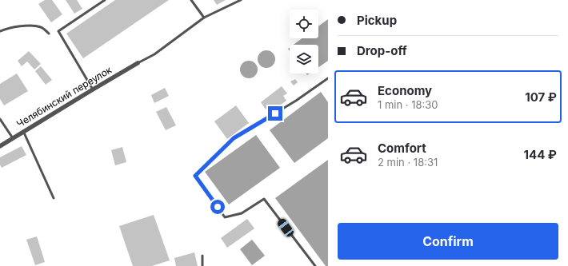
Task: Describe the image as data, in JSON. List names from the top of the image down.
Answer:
{
  "streets": {
    "street": ["Челябинский переулок"]
  },
  "page": {
    "banner": ["Pickup", "Drop-off"],
    "list": [
      {
        "name": "Economy",
        "note": "1 min · 18:30",
        "value": "107 ₽"
      },
      {
        "name": "Comfort",
        "note": "2 min · 18:31",
        "value": "144 ₽"
      }
    ],
    "buttons": "Confirm"
  }
}
